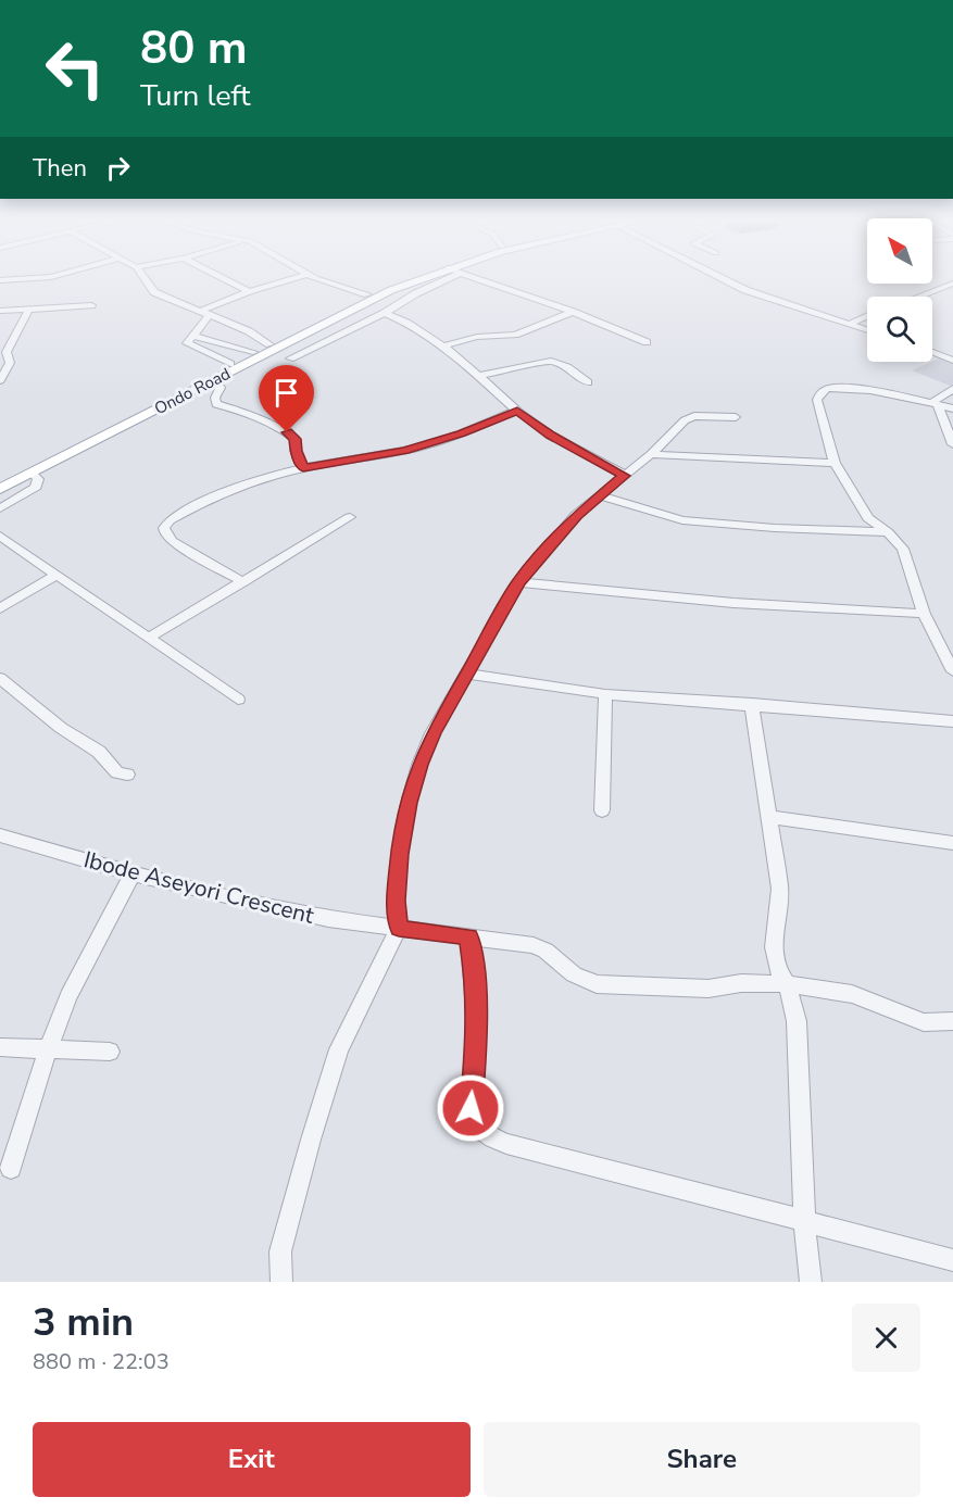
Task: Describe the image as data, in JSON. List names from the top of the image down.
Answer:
{
  "streets": {
    "main road": ["Ondo Road"],
    "street": ["Ibode Aseyori Crescent"]
  },
  "north": "top left",
  "page": {
    "turn": ["80 m", "Turn left"],
    "then": "Then",
    "heading": ["3 min", "880 m · 22:03"],
    "buttons": ["Exit", "Share"]
  }
}
